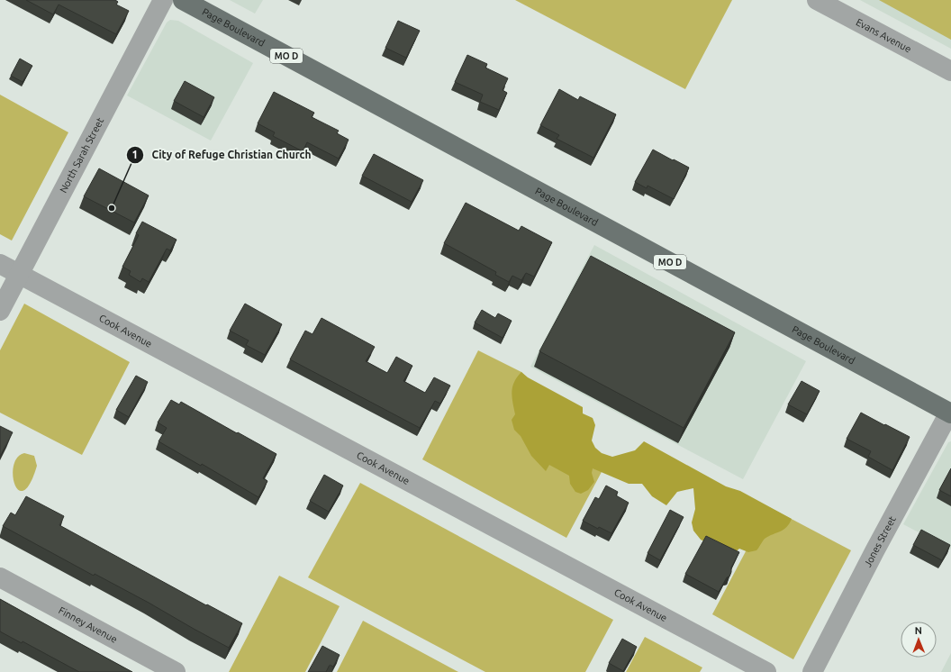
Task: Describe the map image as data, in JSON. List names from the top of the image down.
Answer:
{
  "streets": {
    "main road": ["Page Boulevard", "MO D"],
    "street": [
      "Evans Avenue",
      "North Sarah Street",
      "Cook Avenue",
      "Jones Street",
      "Finney Avenue"
    ]
  },
  "crossings": [
    ["Page Boulevard", "Jones Street"],
    ["North Sarah Street", "Cook Avenue"]
  ],
  "places": ["City of Refuge Christian Church"],
  "north": "top"
}
